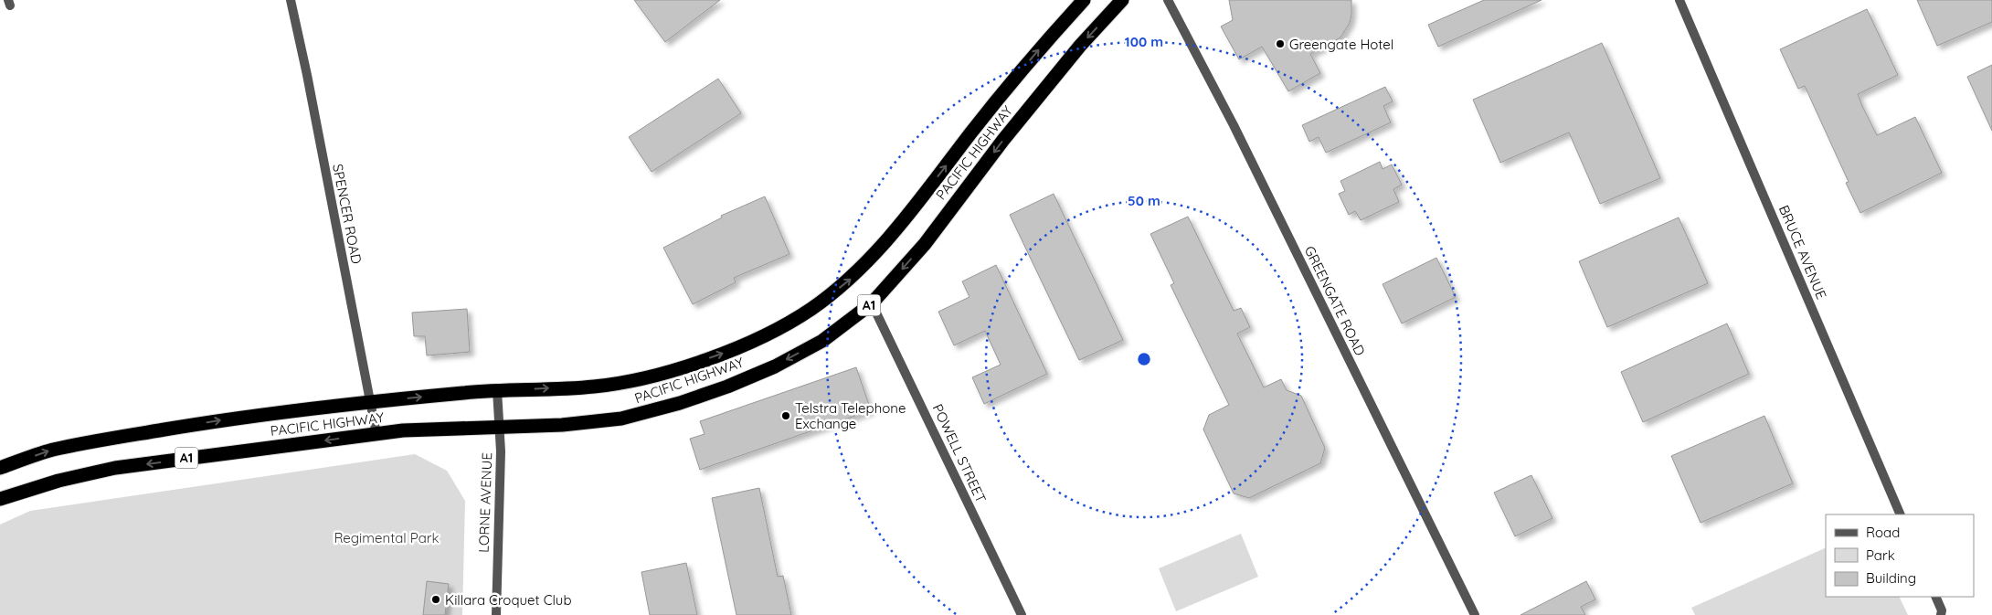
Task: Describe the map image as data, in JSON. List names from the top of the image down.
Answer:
{
  "streets": {
    "highway": ["PACIFIC HIGHWAY", "A1"],
    "street": [
      "SPENCER ROAD",
      "BRUCE AVENUE",
      "GREENGATE ROAD",
      "POWELL STREET",
      "LORNE AVENUE"
    ]
  },
  "crossings": [
    ["PACIFIC HIGHWAY", "SPENCER ROAD"],
    ["PACIFIC HIGHWAY", "POWELL STREET"],
    ["PACIFIC HIGHWAY", "LORNE AVENUE"]
  ],
  "parks": ["Regimental Park"],
  "places": ["Greengate Hotel", "Telstra Telephone Exchange", "Killara Croquet Club"],
  "legend": ["Road", "Park", "Building"],
  "rings": ["100 m", "50 m"]
}
